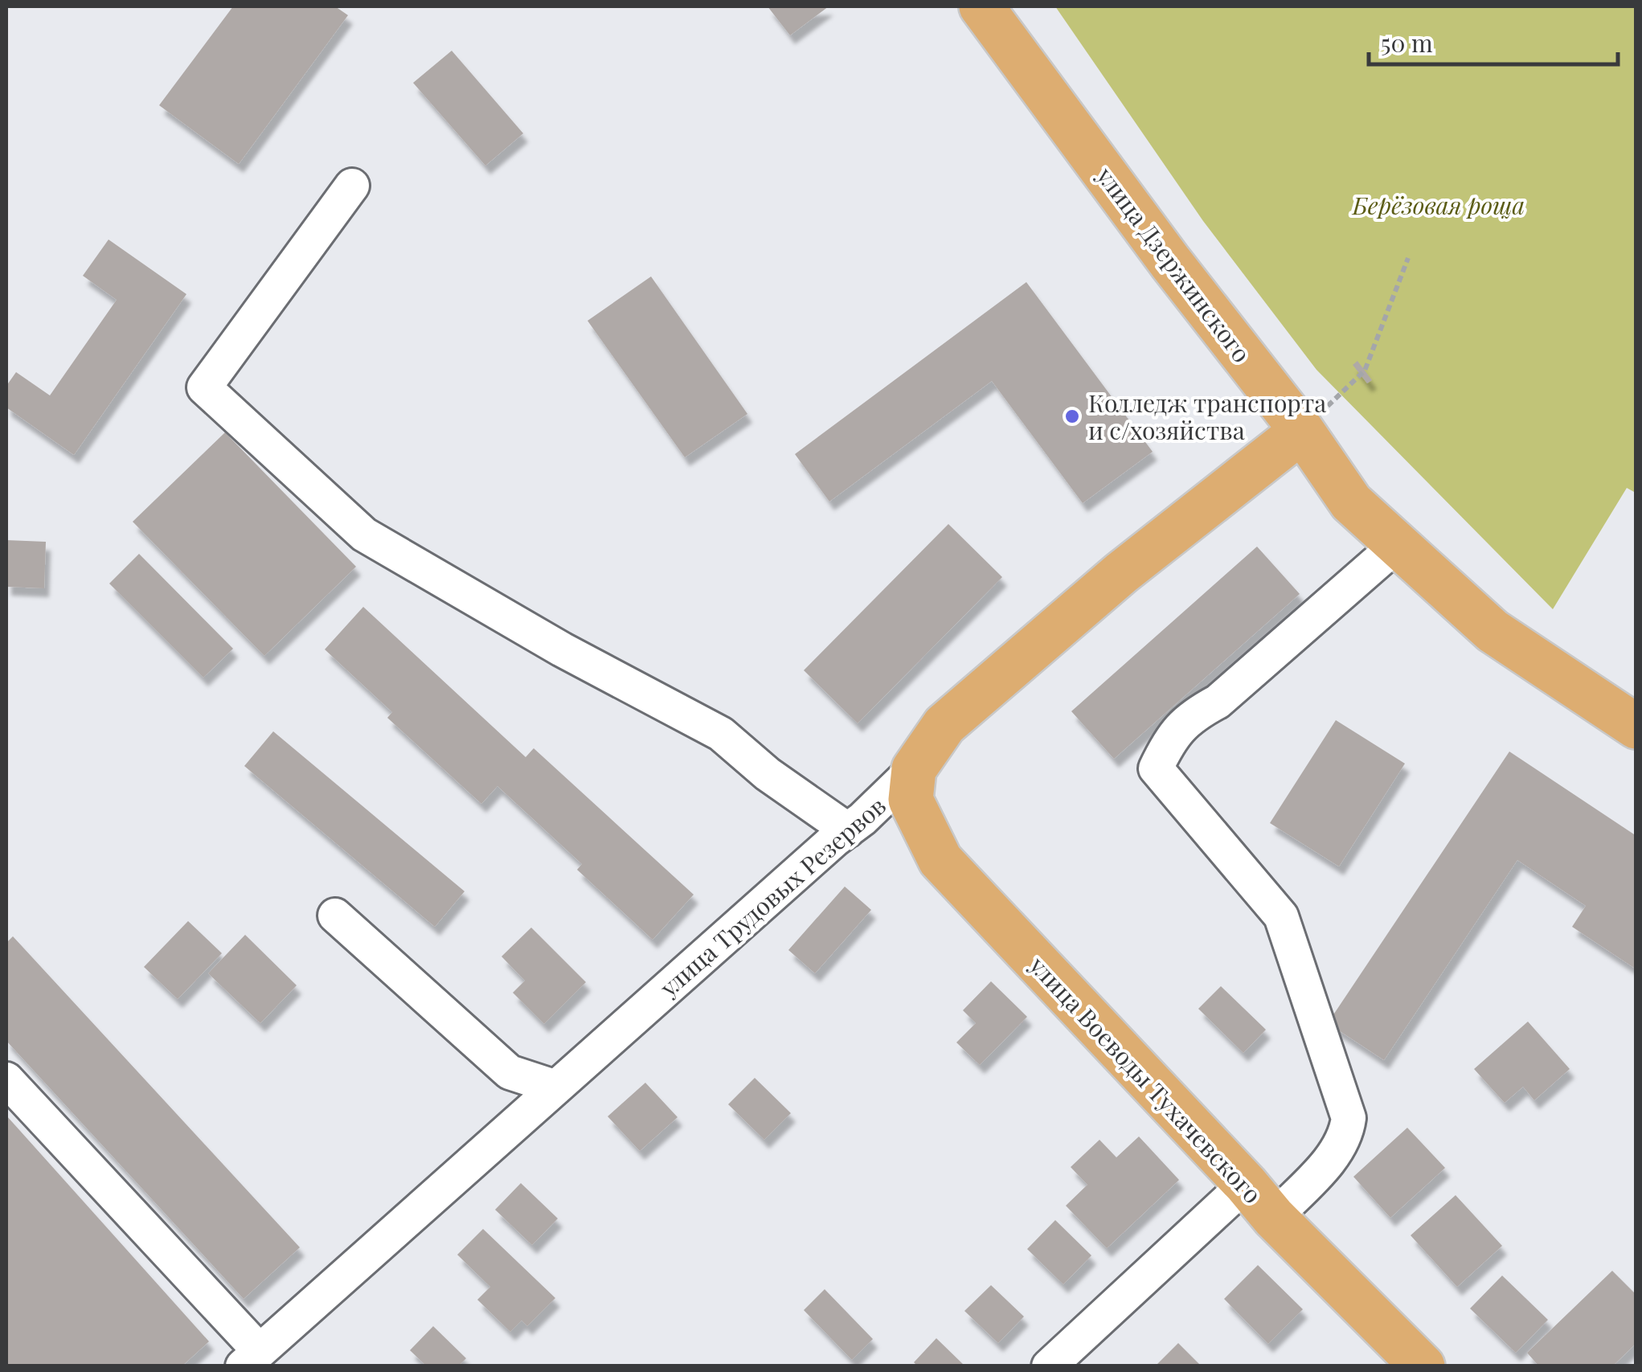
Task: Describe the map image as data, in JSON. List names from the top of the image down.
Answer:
{
  "streets": {
    "main road": ["улица Дзержинского", "улица Трудовых Резервов", "улица Воеводы Тухачевского"]
  },
  "crossings": [
    ["улица Дзержинского", "улица Трудовых Резервов"],
    ["улица Трудовых Резервов", "улица Воеводы Тухачевского"]
  ],
  "parks": ["Берёзовая роща"],
  "places": ["Колледж транспорта и с/хозяйства"],
  "scale_bar": "50 m"
}
